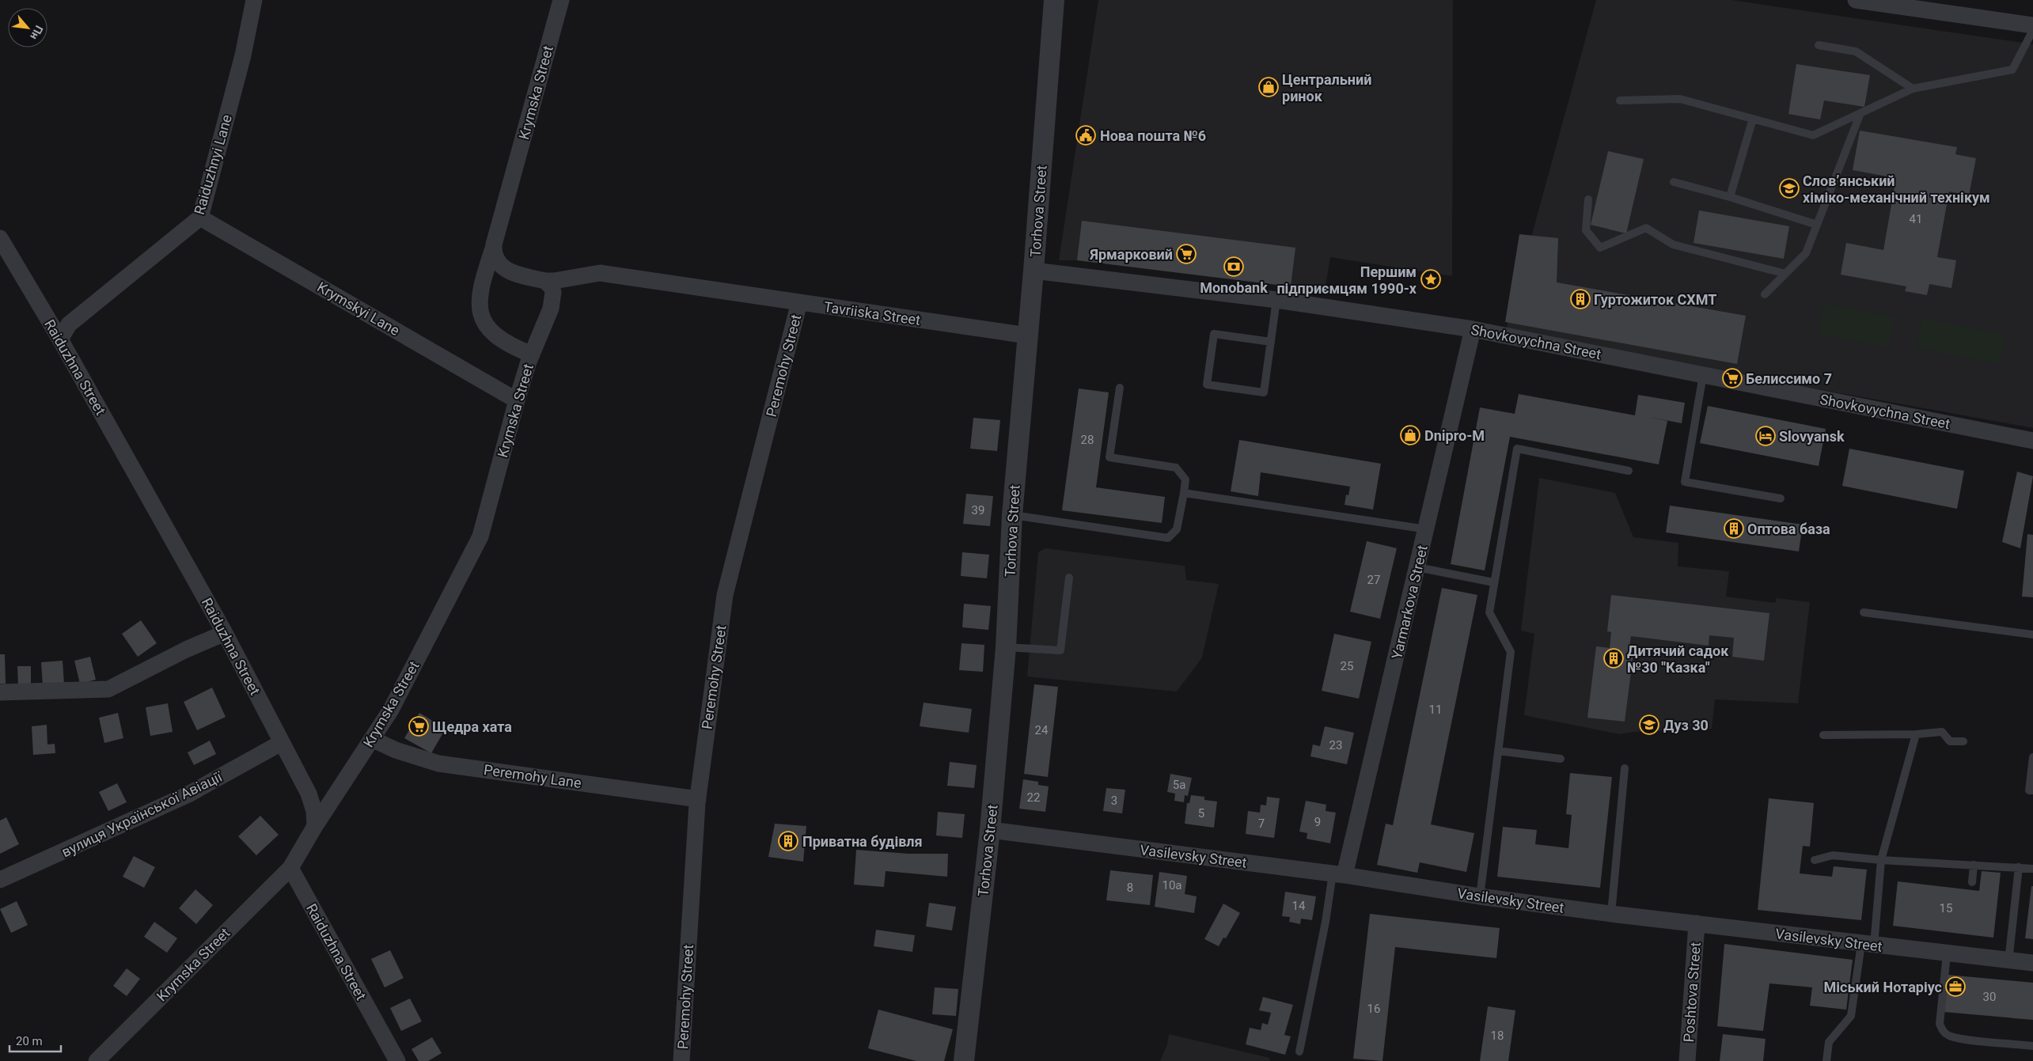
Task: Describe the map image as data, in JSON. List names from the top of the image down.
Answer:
{
  "streets": {
    "street": [
      "Krymska Street",
      "Raiduzhnyi Lane",
      "Torhova Street",
      "Krymskyi Lane",
      "Tavriiska Street",
      "Shovkovychna Street",
      "Peremohy Street",
      "Raiduzhna Street",
      "Yarmarkova Street",
      "Peremohy Lane",
      "вулиця Української Авіації",
      "Vasilevsky Street",
      "Poshtova Street"
    ]
  },
  "crossings": [
    ["Krymska Street", "Krymskyi Lane"],
    ["Krymska Street", "Tavriiska Street"],
    ["Krymska Street", "Raiduzhna Street"],
    ["Krymska Street", "Peremohy Lane"],
    ["Raiduzhnyi Lane", "Krymskyi Lane"],
    ["Raiduzhnyi Lane", "Raiduzhna Street"],
    ["Torhova Street", "Tavriiska Street"],
    ["Torhova Street", "Shovkovychna Street"],
    ["Torhova Street", "Vasilevsky Street"],
    ["Tavriiska Street", "Peremohy Street"],
    ["Shovkovychna Street", "Yarmarkova Street"],
    ["Peremohy Street", "Peremohy Lane"],
    ["Raiduzhna Street", "вулиця Української Авіації"],
    ["Yarmarkova Street", "Vasilevsky Street"],
    ["Vasilevsky Street", "Poshtova Street"]
  ],
  "places": {
    "shop": ["Центральний ринок", "Dnipro-M"],
    "public building": ["Нова пошта №6"],
    "school or university": ["Слов’янський хіміко-механічний технікум", "Дуз 30"],
    "supermarket": ["Ярмарковий", "Белиссимо 7", "Щедра хата"],
    "bank": ["Monobank"],
    "place": ["Першим підприємцям 1990-х"],
    "building": [
      "Гуртожиток СХМТ",
      "Оптова база",
      "Дитячий садок №30 \"Казка\"",
      "Приватна будівля"
    ],
    "hotel": ["Slovyansk"],
    "office": ["Міський Нотаріус"]
  },
  "house_numbers": [
    "41",
    "28",
    "39",
    "27",
    "25",
    "11",
    "24",
    "23",
    "5а",
    "22",
    "3",
    "5",
    "9",
    "7",
    "10а",
    "8",
    "14",
    "15",
    "30",
    "16",
    "18"
  ],
  "scale_bar": "20 m",
  "north": "bottom right"
}
